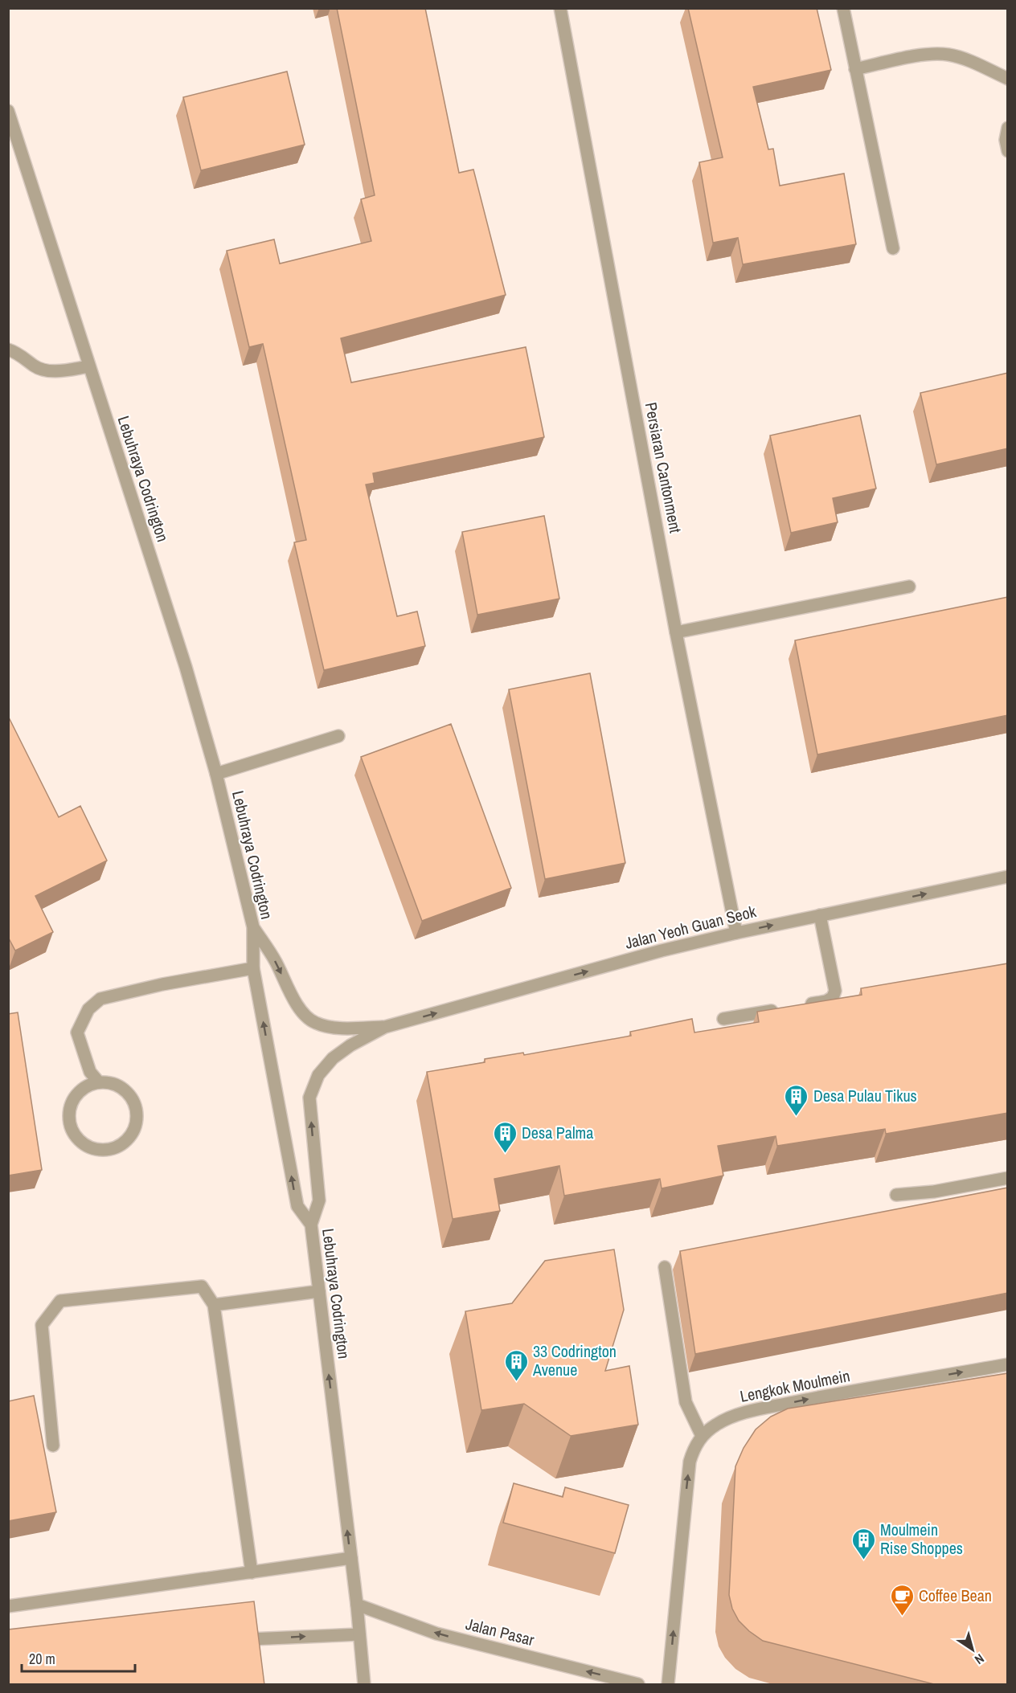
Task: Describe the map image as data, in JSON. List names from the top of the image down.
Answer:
{
  "streets": {
    "street": [
      "Persiaran Cantonment",
      "Lebuhraya Codrington",
      "Jalan Yeoh Guan Seok",
      "Lengkok Moulmein",
      "Jalan Pasar"
    ]
  },
  "crossings": [
    ["Persiaran Cantonment", "Jalan Yeoh Guan Seok"],
    ["Lebuhraya Codrington", "Jalan Yeoh Guan Seok"],
    ["Lebuhraya Codrington", "Jalan Pasar"]
  ],
  "one_way": ["Jalan Yeoh Guan Seok", "Lengkok Moulmein", "Jalan Pasar"],
  "places": {
    "building": [
      "Desa Pulau Tikus",
      "Desa Palma",
      "33 Codrington Avenue",
      "Moulmein Rise Shoppes"
    ],
    "cafe": ["Coffee Bean"]
  },
  "scale_bar": "20 m",
  "north": "bottom right"
}
